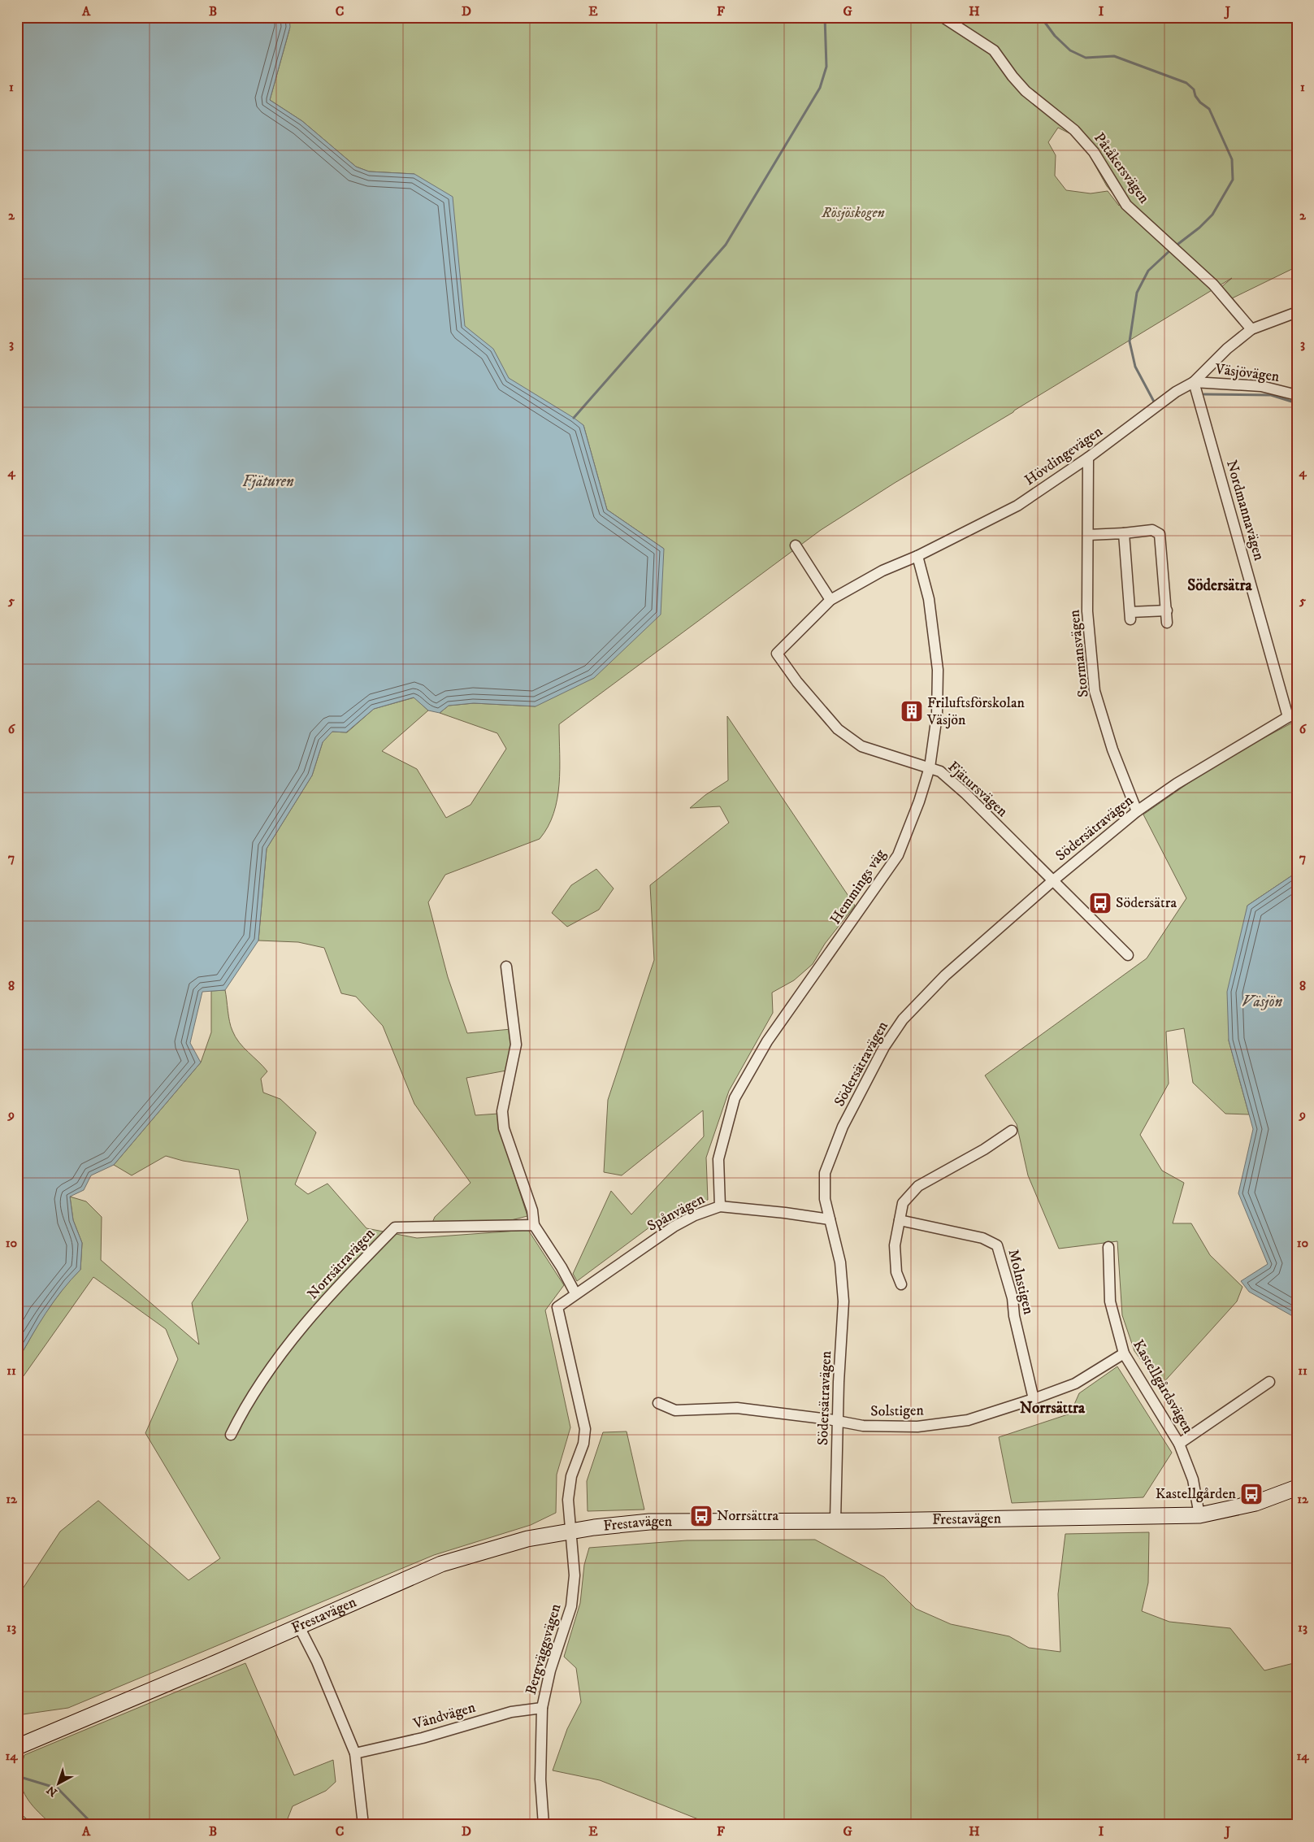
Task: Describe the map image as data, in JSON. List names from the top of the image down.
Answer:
{
  "streets": {
    "street": [
      "Påtåkersvägen",
      "Väsjövägen",
      "Hövdingevägen",
      "Nordmannavägen",
      "Stormansvägen",
      "Fjätursvägen",
      "Södersätravägen",
      "Hemmings väg",
      "Spånvägen",
      "Norrsätravägen",
      "Molnstigen",
      "Kastellgårdsvägen",
      "Solstigen",
      "Frestavägen",
      "Bergväggsvägen",
      "Vändvägen"
    ]
  },
  "crossings": [
    ["Påtåkersvägen", "Hövdingevägen"],
    ["Väsjövägen", "Hövdingevägen"],
    ["Väsjövägen", "Nordmannavägen"],
    ["Hövdingevägen", "Nordmannavägen"],
    ["Hövdingevägen", "Stormansvägen"],
    ["Hövdingevägen", "Fjätursvägen"],
    ["Hövdingevägen", "Hemmings väg"],
    ["Nordmannavägen", "Södersätravägen"],
    ["Stormansvägen", "Södersätravägen"],
    ["Fjätursvägen", "Södersätravägen"],
    ["Fjätursvägen", "Hemmings väg"],
    ["Södersätravägen", "Spånvägen"],
    ["Södersätravägen", "Solstigen"],
    ["Södersätravägen", "Frestavägen"],
    ["Hemmings väg", "Spånvägen"],
    ["Molnstigen", "Solstigen"],
    ["Kastellgårdsvägen", "Solstigen"],
    ["Kastellgårdsvägen", "Frestavägen"],
    ["Frestavägen", "Bergväggsvägen"],
    ["Bergväggsvägen", "Vändvägen"]
  ],
  "districts": ["Södersätra", "Norrsättra"],
  "water": ["Fjäturen", "Väsjön"],
  "parks": ["Rösjöskogen"],
  "places": {
    "building": ["Friluftsförskolan Väsjön"],
    "bus stop": ["Södersätra", "Kastellgården", "Norrsättra"]
  },
  "north": "bottom left",
  "grid": {
    "columns": [
      "A",
      "B",
      "C",
      "D",
      "E",
      "F",
      "G",
      "H",
      "I",
      "J"
    ],
    "rows": [
      "1",
      "2",
      "3",
      "4",
      "5",
      "6",
      "7",
      "8",
      "9",
      "10",
      "11",
      "12",
      "13",
      "14"
    ]
  }
}
